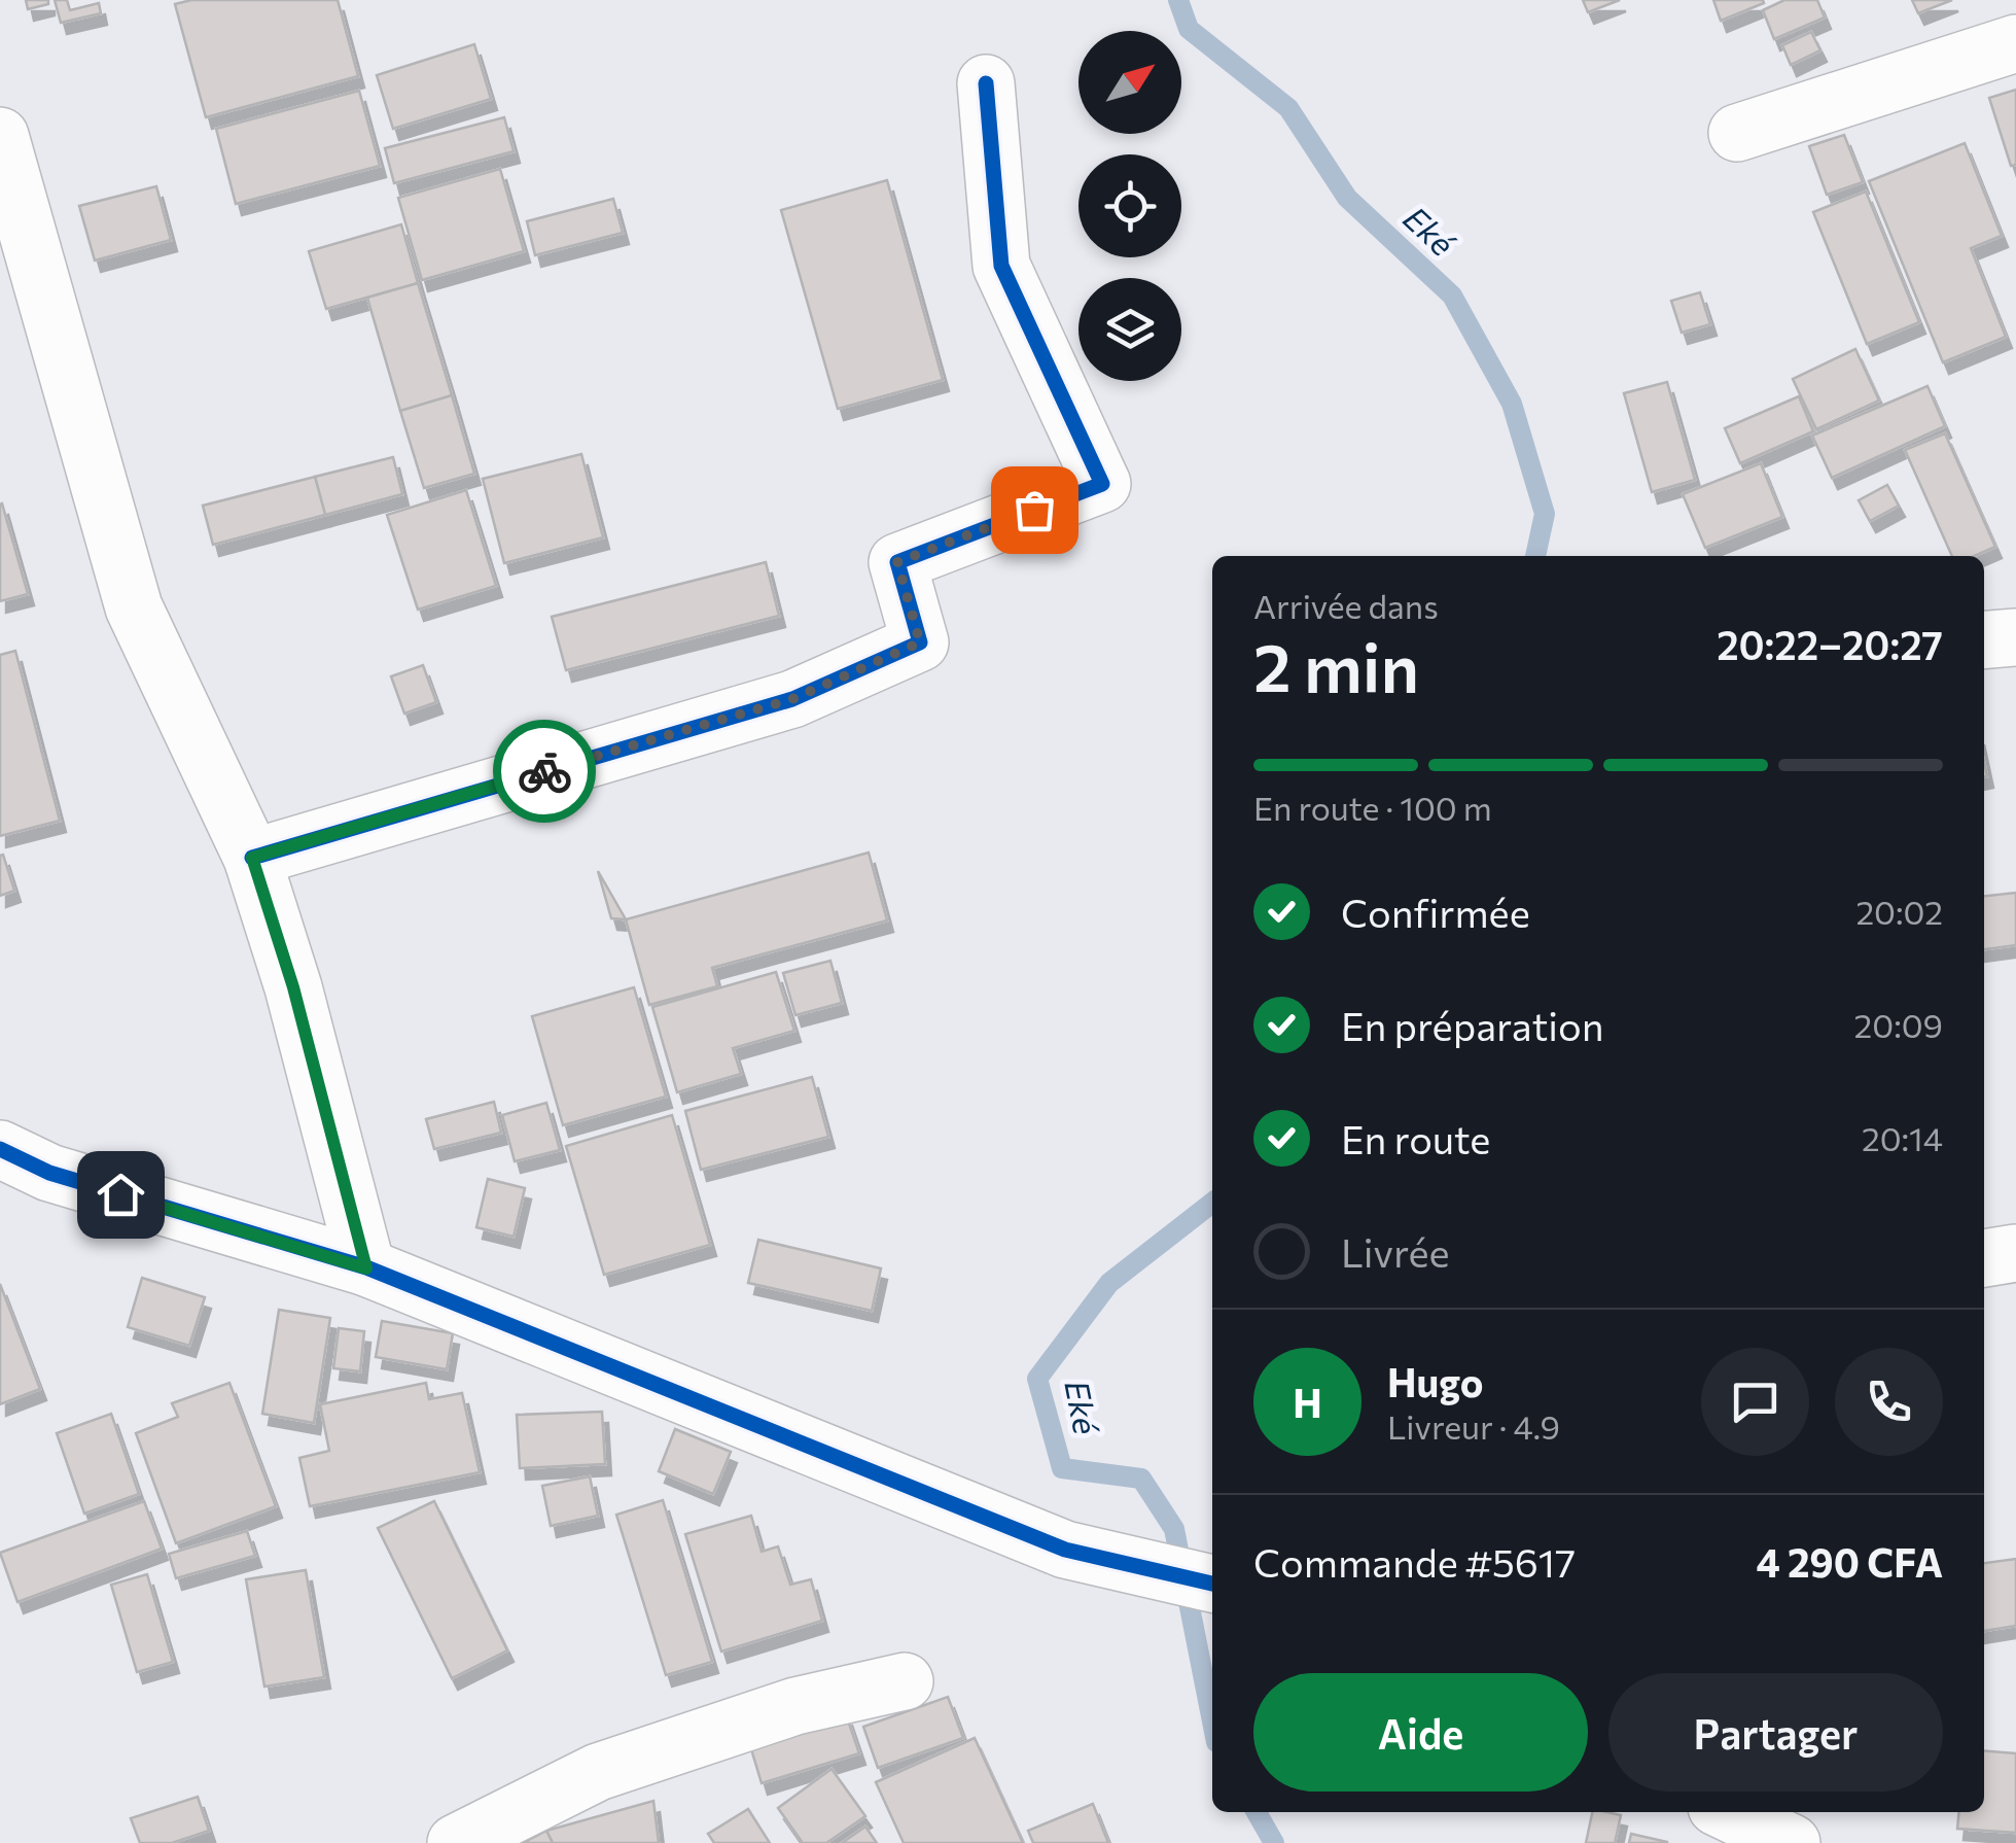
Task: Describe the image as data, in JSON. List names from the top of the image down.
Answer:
{
  "water": ["Eké"],
  "north": "top right",
  "page": {
    "heading": ["2 min", "Arrivée dans", "20:22–20:27"],
    "panel": [
      "Hugo",
      "Livreur · 4.9",
      "Commande #5617",
      "4 290 CFA"
    ],
    "bar": "En route · 100 m",
    "list": [
      ["Confirmée", "20:02"],
      ["En préparation", "20:09"],
      ["En route", "20:14"],
      "Livrée"
    ],
    "round": "H",
    "buttons": ["Aide", "Partager"]
  }
}
